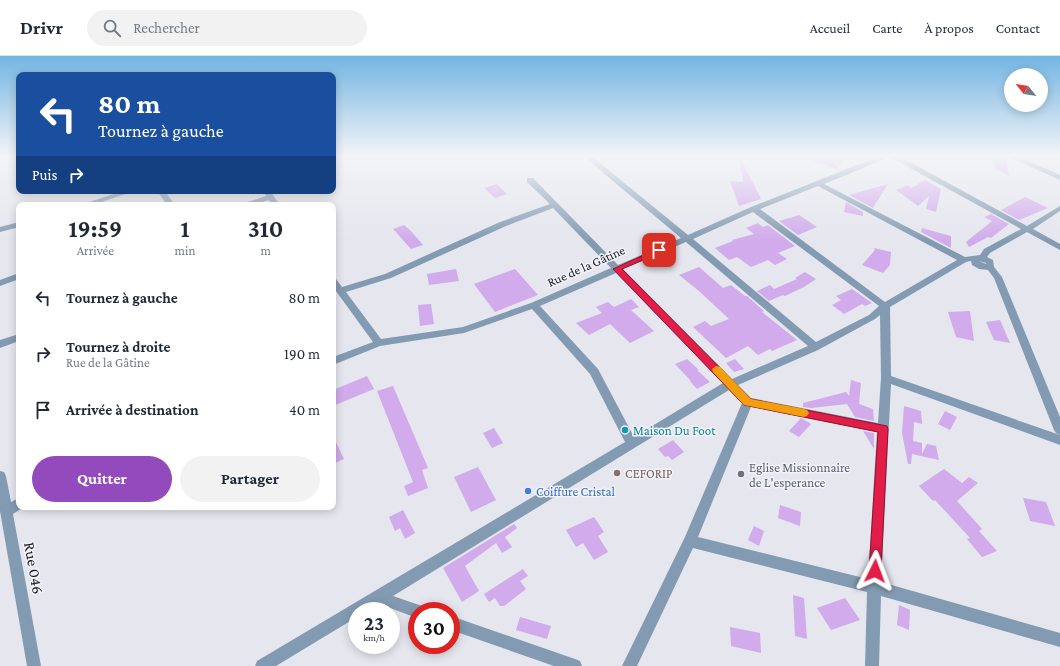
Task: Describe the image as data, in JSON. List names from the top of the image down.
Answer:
{
  "streets": {
    "street": ["Rue de la Gâtine", "Rue 046"]
  },
  "places": [
    "Maison Du Foot",
    "CEFORIP",
    "Eglise Missionnaire de L'esperance",
    "Coiffure Cristal"
  ],
  "north": "top left",
  "page": {
    "header": "Drivr",
    "search": "Rechercher",
    "nav": [
      "Accueil",
      "Carte",
      "À propos",
      "Contact"
    ],
    "turn": ["80 m", "Tournez à gauche"],
    "then": "Puis",
    "eta": [
      "19:59",
      "Arrivée",
      "1",
      "min",
      "310",
      "m"
    ],
    "list": [
      {
        "name": "Tournez à gauche",
        "value": "80 m"
      },
      {
        "name": "Tournez à droite",
        "note": "Rue de la Gâtine",
        "value": "190 m"
      },
      {
        "name": "Arrivée à destination",
        "value": "40 m"
      }
    ],
    "buttons": ["Quitter", "Partager"],
    "speed": "23 km/h",
    "limit": "30"
  }
}
